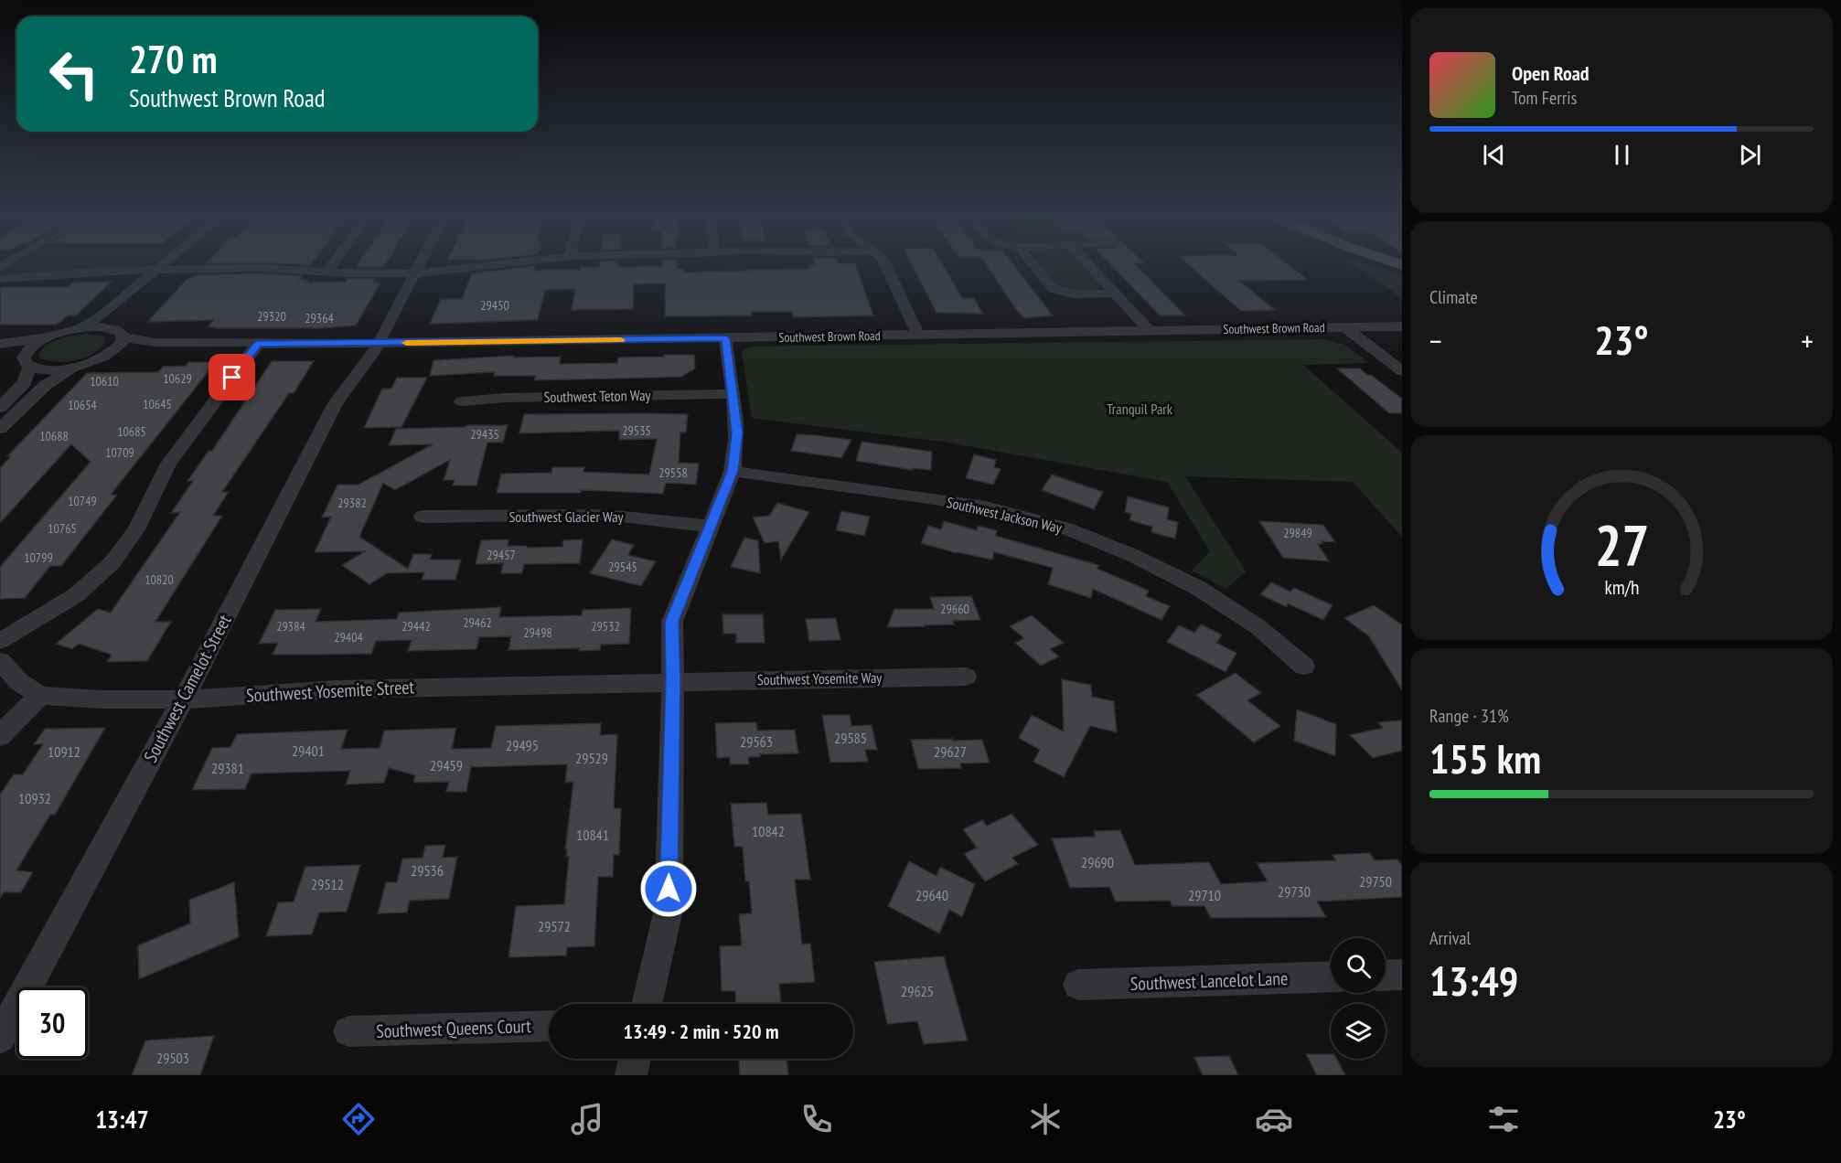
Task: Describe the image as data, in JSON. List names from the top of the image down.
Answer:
{
  "streets": {
    "street": [
      "Southwest Brown Road",
      "Southwest Teton Way",
      "Southwest Jackson Way",
      "Southwest Glacier Way",
      "Southwest Yosemite Way",
      "Southwest Camelot Street",
      "Southwest Yosemite Street",
      "Southwest Lancelot Lane",
      "Southwest Queens Court"
    ]
  },
  "crossings": [
    ["Southwest Brown Road", "Southwest Camelot Street"],
    ["Southwest Yosemite Way", "Southwest Yosemite Street"],
    ["Southwest Camelot Street", "Southwest Yosemite Street"]
  ],
  "parks": ["Tranquil Park"],
  "house_numbers": [
    "29450",
    "29320",
    "29364",
    "10629",
    "10610",
    "10645",
    "10654",
    "29535",
    "10685",
    "29435",
    "10688",
    "10709",
    "29558",
    "10749",
    "29382",
    "10765",
    "29849",
    "29457",
    "10799",
    "29545",
    "10820",
    "29660",
    "29462",
    "29384",
    "29442",
    "29532",
    "29498",
    "29404",
    "29585",
    "29563",
    "29495",
    "29401",
    "10912",
    "29627",
    "29529",
    "29459",
    "29381",
    "10932",
    "10842",
    "10841",
    "29690",
    "29536",
    "29750",
    "29512",
    "29730",
    "29640",
    "29710",
    "29572",
    "29625",
    "29503"
  ],
  "page": {
    "turn": ["270 m", "Southwest Brown Road"],
    "song": ["Open Road", "Tom Ferris"],
    "tile": [
      "Climate",
      ["Range · 31%", "155 km"],
      ["Arrival", "13:49"]
    ],
    "heat": ["−", "23°", "+"],
    "limit": "30",
    "trip": "13:49 · 2 min · 520 m",
    "tabs": ["13:47", "23°"],
    "gauge": ["27", "km/h"]
  }
}
